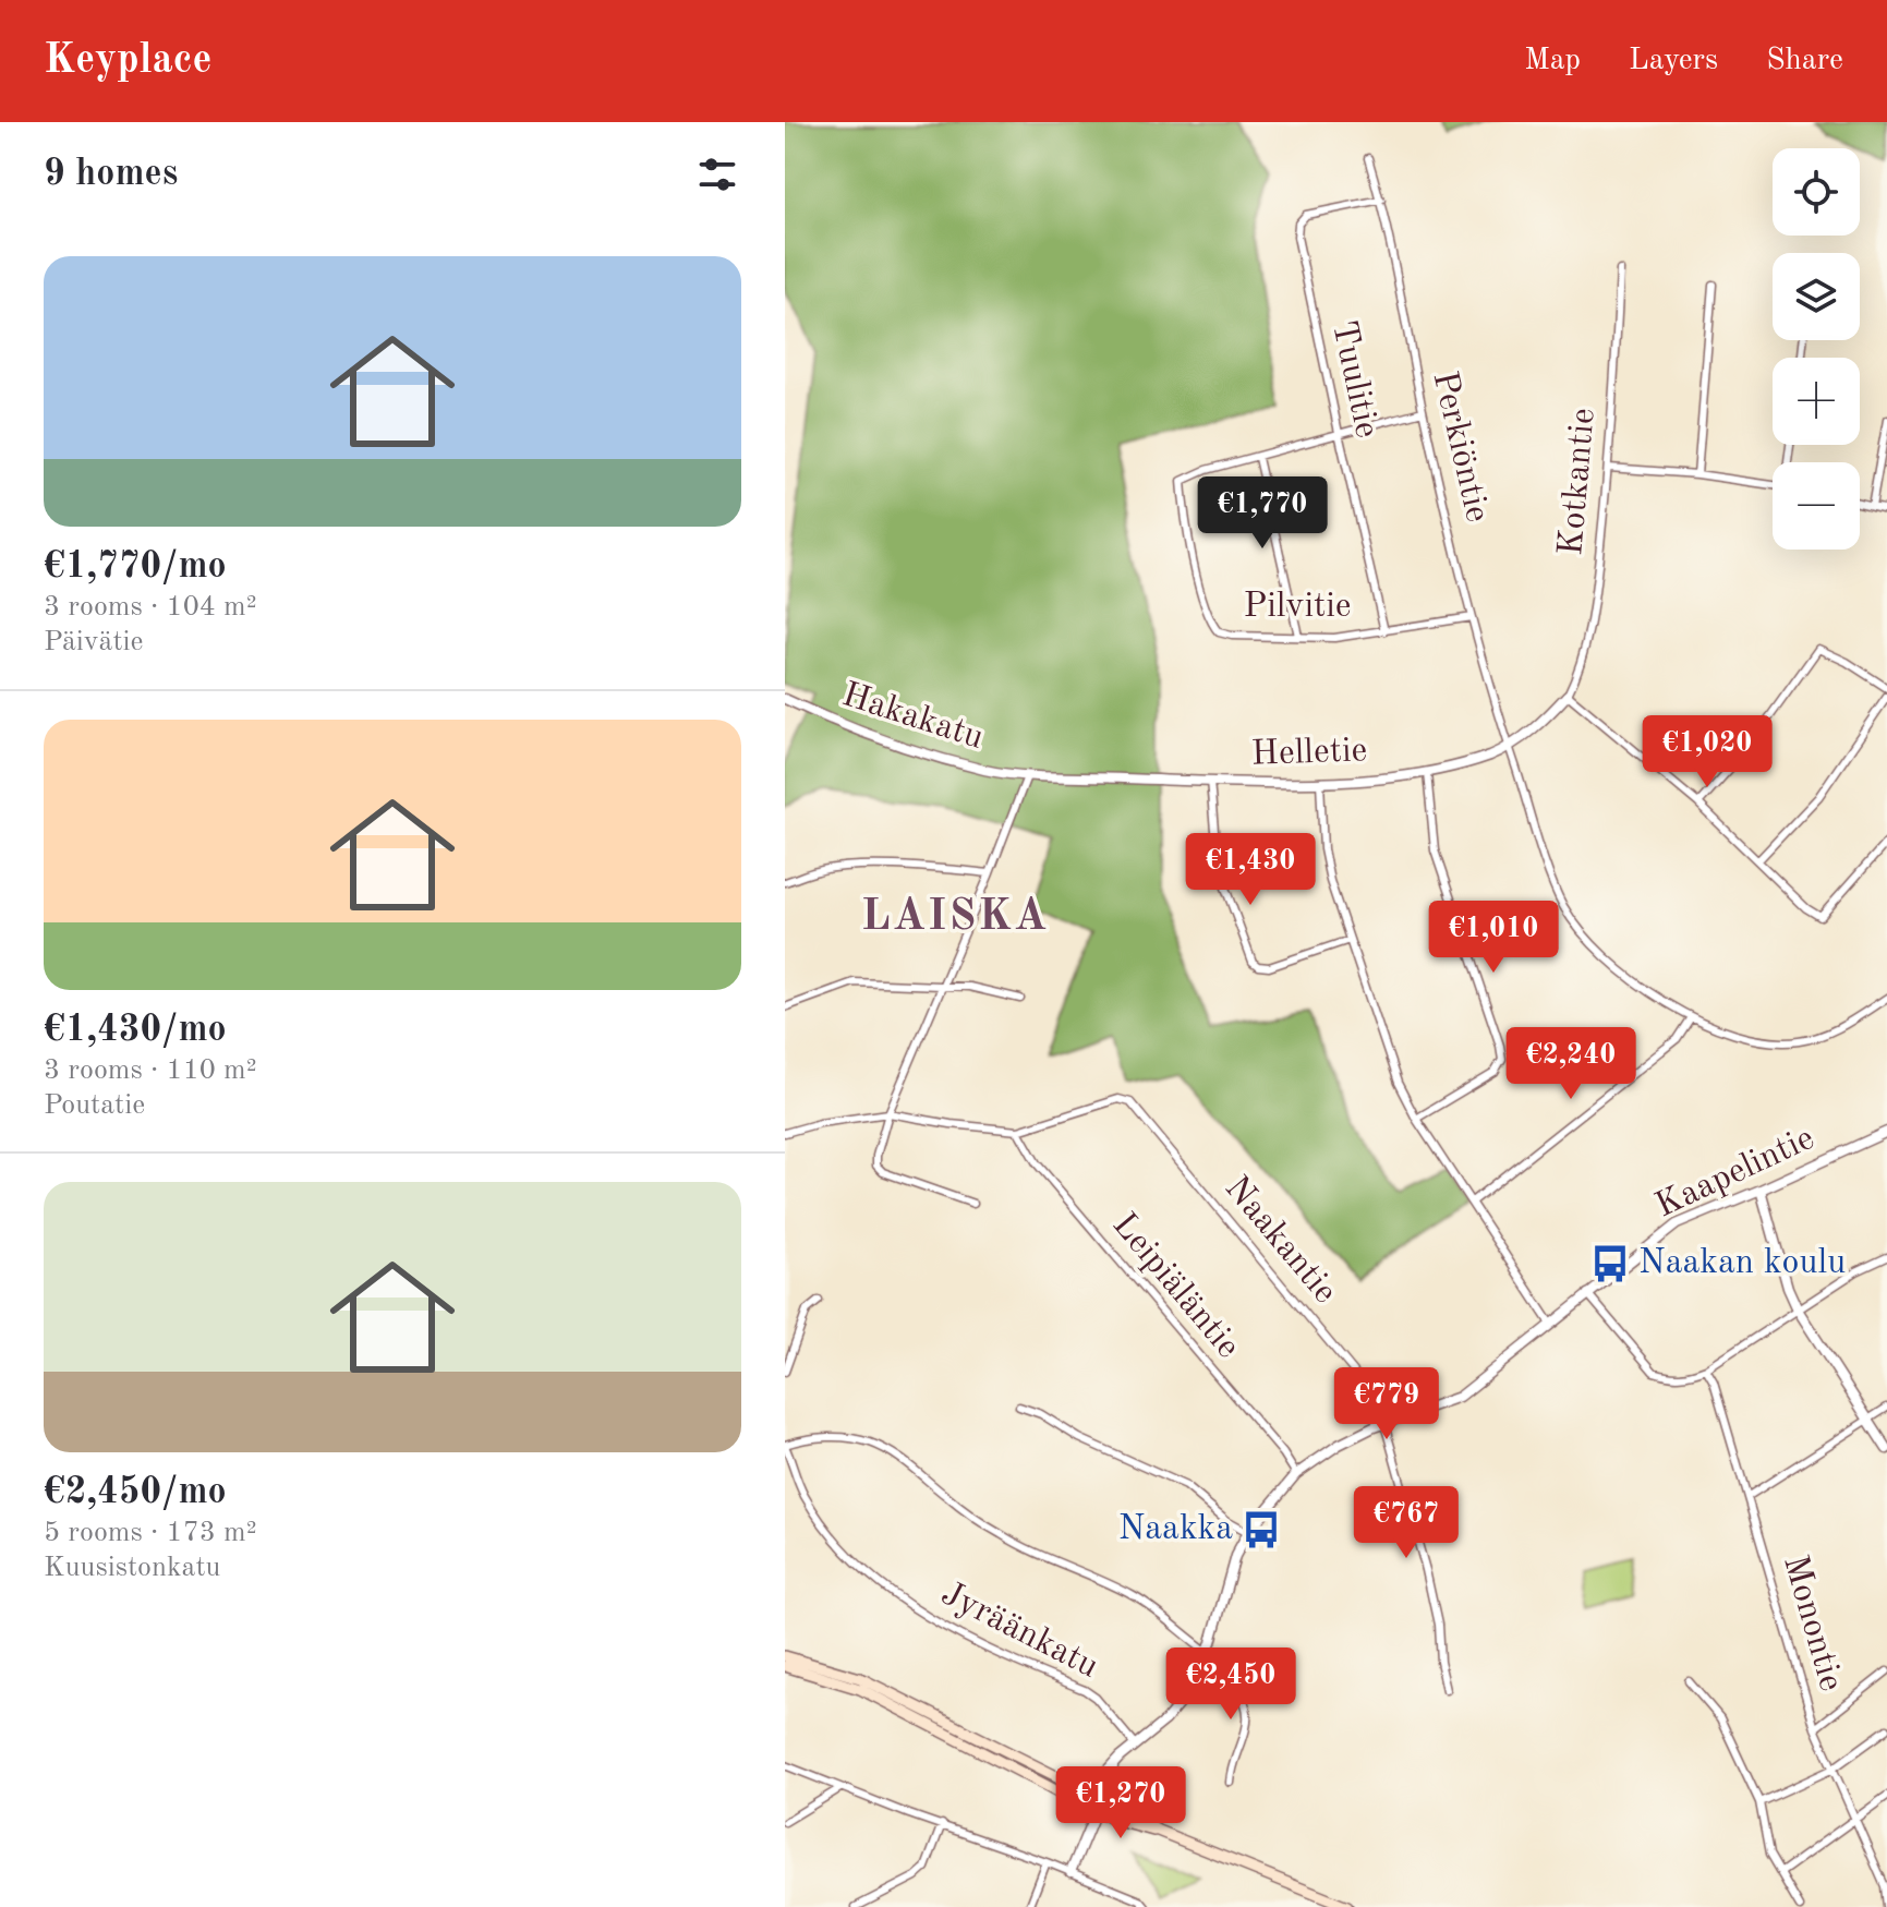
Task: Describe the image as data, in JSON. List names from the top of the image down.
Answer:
{
  "streets": {
    "street": [
      "Tuulitie",
      "Perkiöntie",
      "Kotkantie",
      "Pilvitie",
      "Hakakatu",
      "Helletie",
      "Kaapelintie",
      "Naakantie",
      "Leipiäläntie",
      "Monontie",
      "Jyräänkatu"
    ]
  },
  "crossings": [
    ["Tuulitie", "Perkiöntie"],
    ["Tuulitie", "Pilvitie"],
    ["Perkiöntie", "Pilvitie"],
    ["Perkiöntie", "Helletie"],
    ["Kotkantie", "Helletie"],
    ["Hakakatu", "Helletie"],
    ["Kaapelintie", "Naakantie"],
    ["Kaapelintie", "Leipiäläntie"],
    ["Kaapelintie", "Jyräänkatu"],
    ["Naakantie", "Leipiäläntie"]
  ],
  "districts": ["LAISKA"],
  "places": {
    "bus stop": ["Naakan koulu", "Naakka"]
  },
  "page": {
    "header": "Keyplace",
    "nav": ["Map", "Layers", "Share"],
    "heading": "9 homes",
    "map_buttons": ["+", "−"],
    "list": [
      {
        "name": "€1,770/mo",
        "note": "3 rooms · 104 m² · Päivätie"
      },
      {
        "name": "€1,430/mo",
        "note": "3 rooms · 110 m² · Poutatie"
      },
      {
        "name": "€2,450/mo",
        "note": "5 rooms · 173 m² · Kuusistonkatu"
      }
    ],
    "price": [
      "€1,770",
      "€1,020",
      "€1,430",
      "€1,010",
      "€2,240",
      "€779",
      "€767",
      "€2,450",
      "€1,270"
    ]
  }
}
